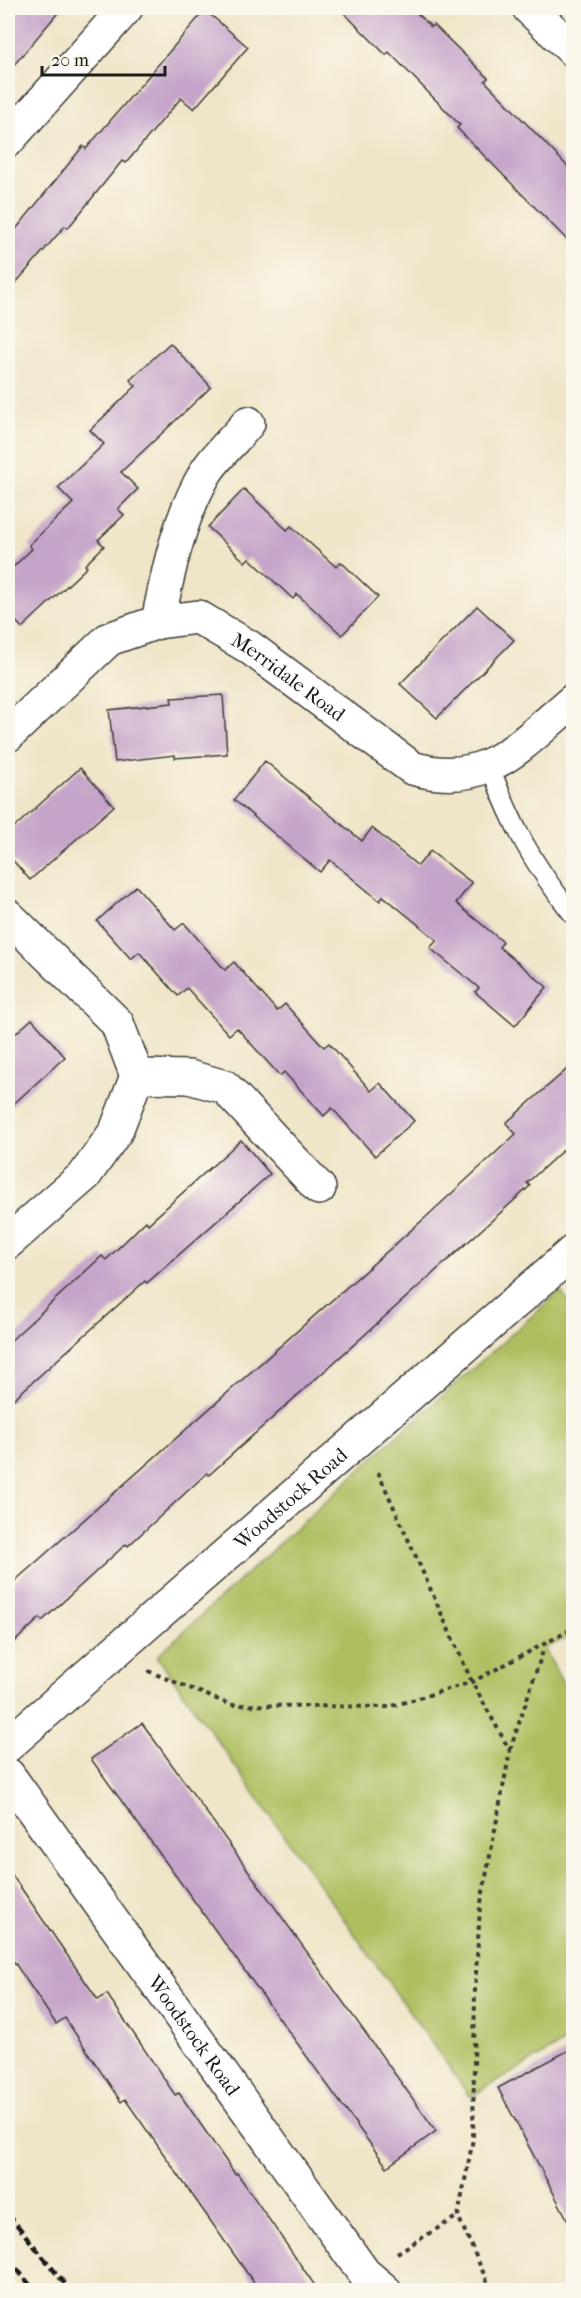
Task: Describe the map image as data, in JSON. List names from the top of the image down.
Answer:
{
  "streets": {
    "street": ["Merridale Road", "Woodstock Road"]
  },
  "scale_bar": "20 m"
}
